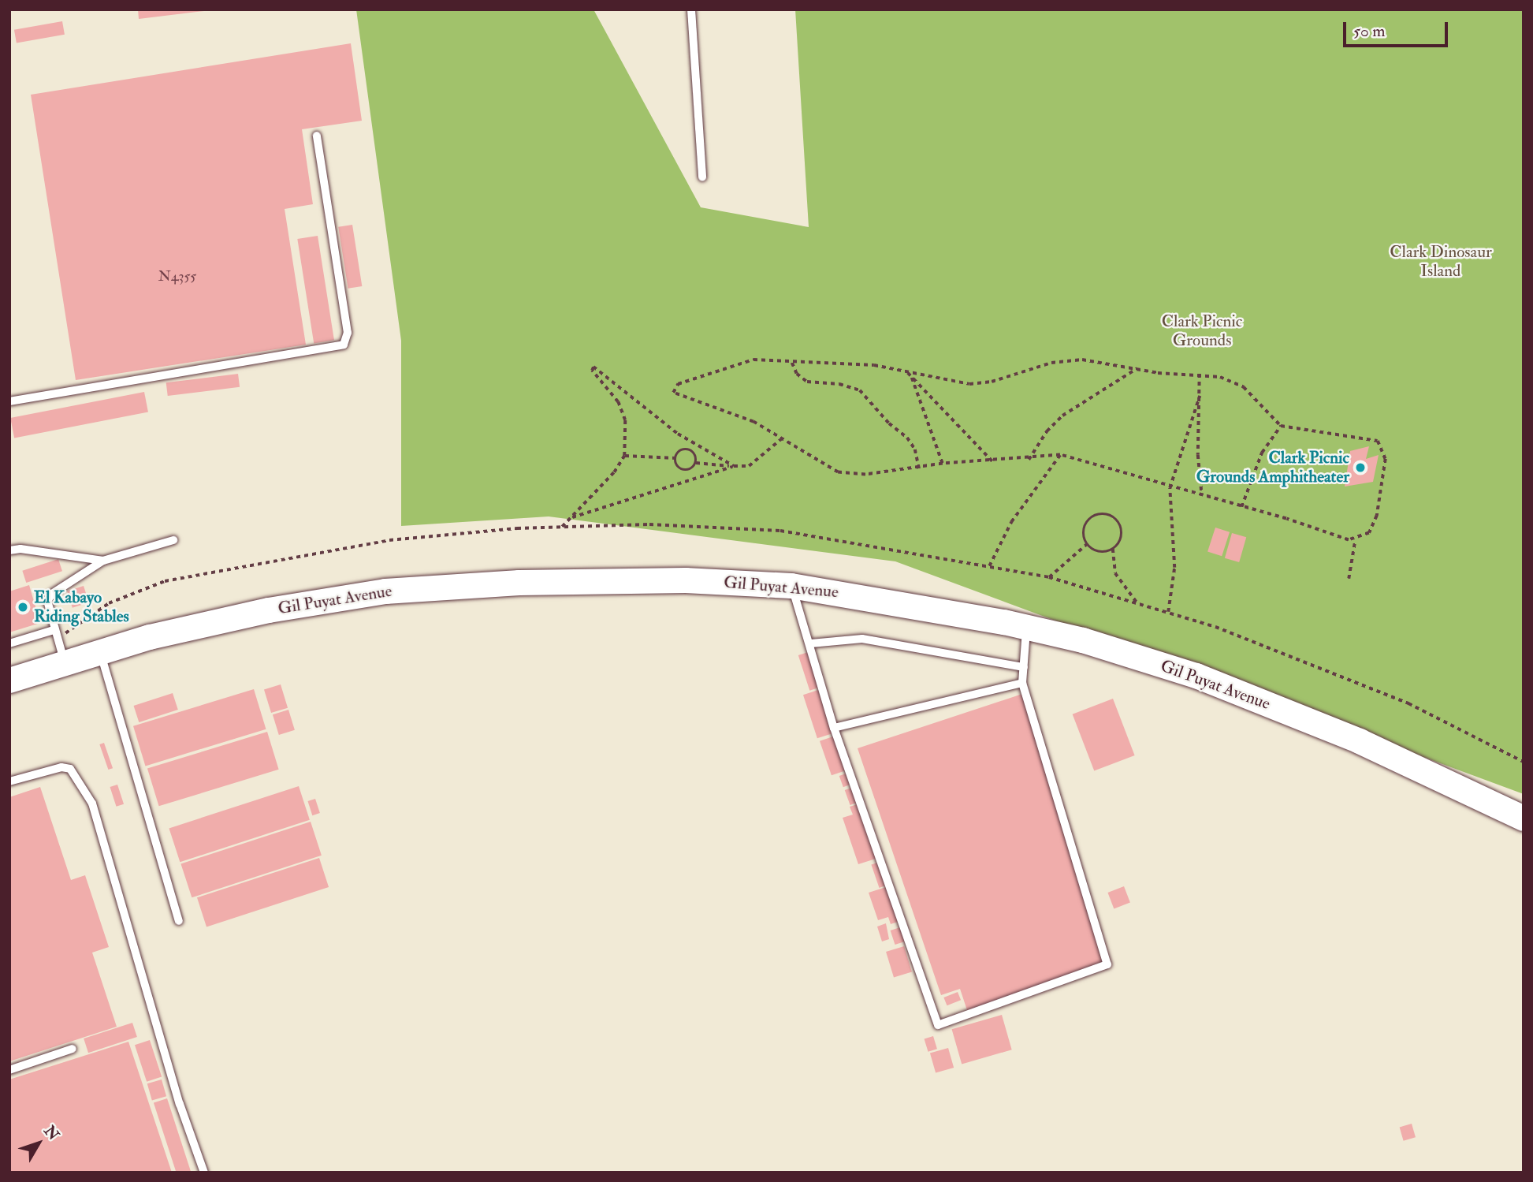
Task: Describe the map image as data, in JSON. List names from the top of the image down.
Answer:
{
  "streets": {
    "main road": ["Gil Puyat Avenue"]
  },
  "parks": ["Clark Dinosaur Island", "Clark Picnic Grounds"],
  "places": ["Clark Picnic Grounds Amphitheater", "El Kabayo Riding Stables"],
  "house_numbers": ["N4355"],
  "scale_bar": "50 m",
  "north": "top right"
}
